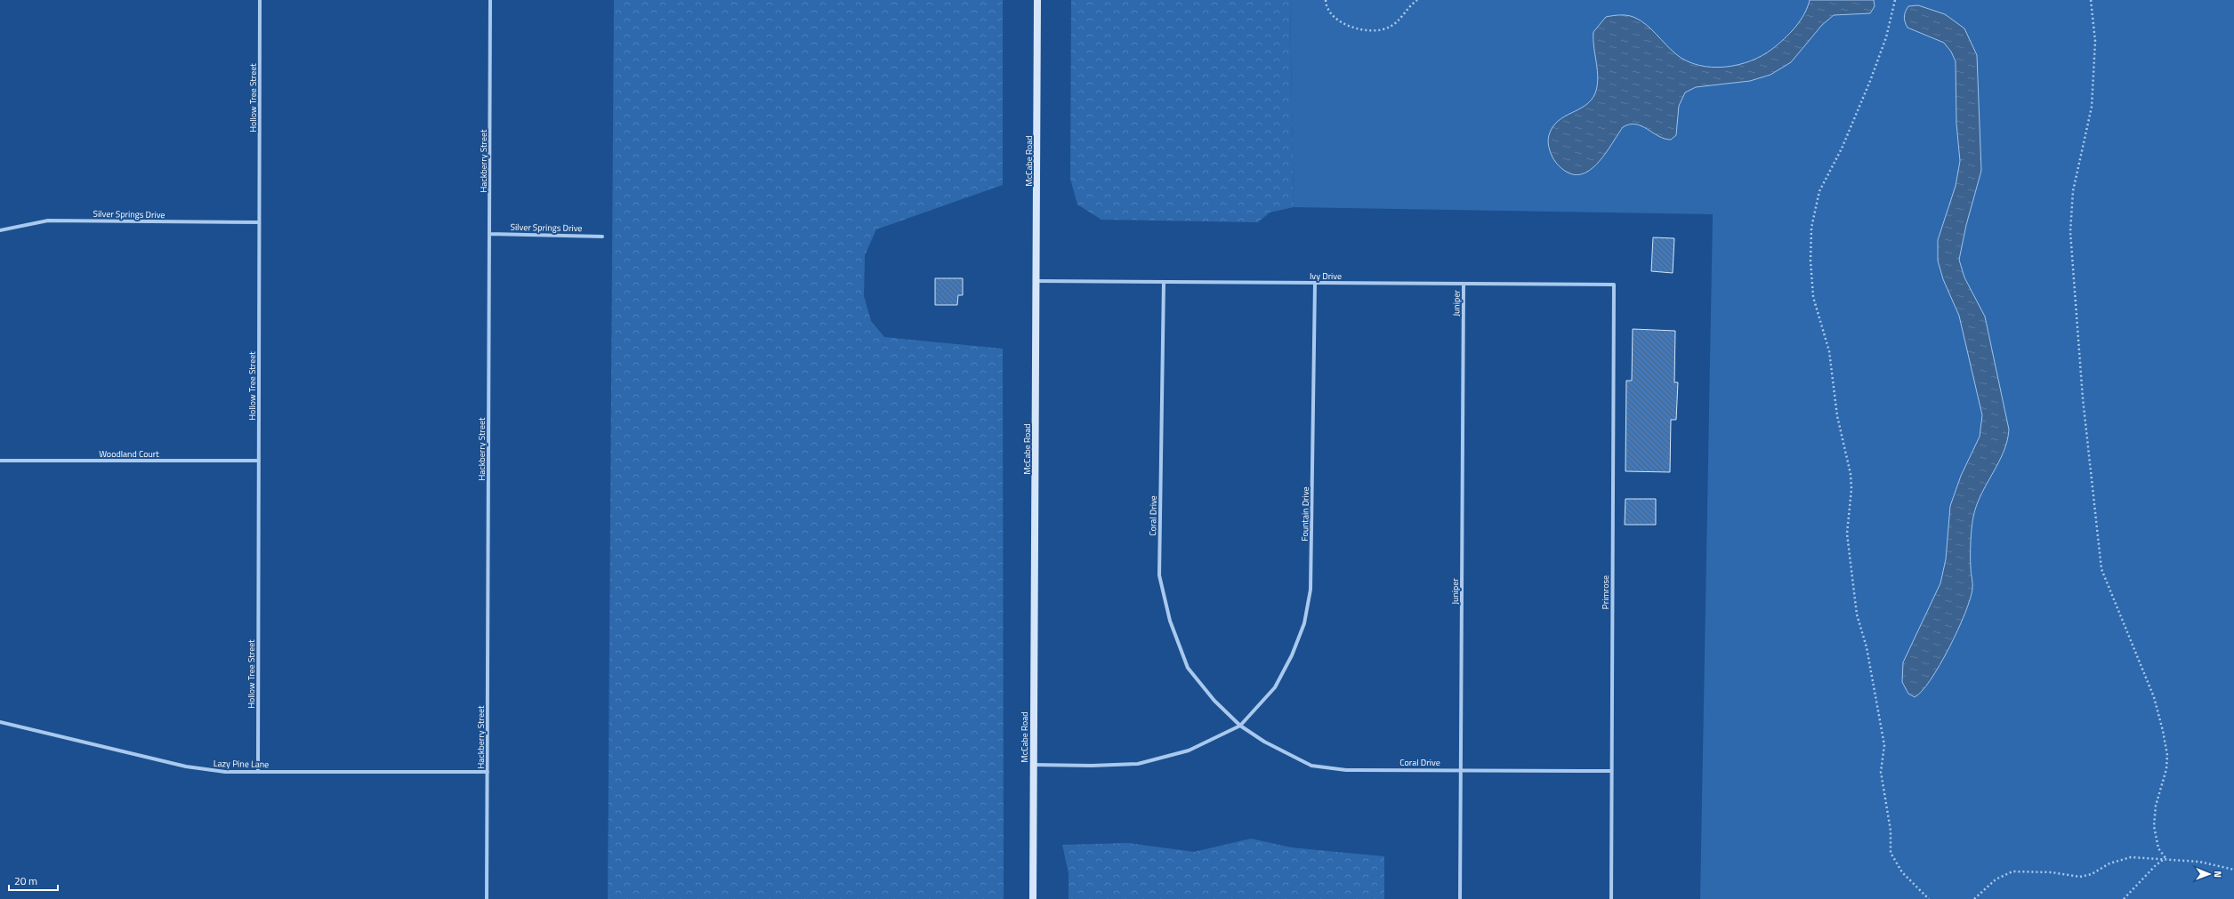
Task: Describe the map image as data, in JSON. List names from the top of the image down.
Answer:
{
  "streets": {
    "street": [
      "Hollow Tree Street",
      "Hackberry Street",
      "McCabe Road",
      "Silver Springs Drive",
      "Ivy Drive",
      "Juniper",
      "Woodland Court",
      "Fountain Drive",
      "Coral Drive",
      "Primrose",
      "Lazy Pine Lane"
    ]
  },
  "crossings": [
    ["Hollow Tree Street", "Silver Springs Drive"],
    ["Hollow Tree Street", "Woodland Court"],
    ["Hollow Tree Street", "Lazy Pine Lane"],
    ["Hackberry Street", "Silver Springs Drive"],
    ["Hackberry Street", "Lazy Pine Lane"],
    ["McCabe Road", "Ivy Drive"],
    ["Ivy Drive", "Juniper"],
    ["Ivy Drive", "Fountain Drive"],
    ["Ivy Drive", "Coral Drive"],
    ["Ivy Drive", "Primrose"],
    ["Juniper", "Coral Drive"],
    ["Fountain Drive", "Coral Drive"],
    ["Coral Drive", "Primrose"]
  ],
  "scale_bar": "20 m",
  "north": "right"
}
